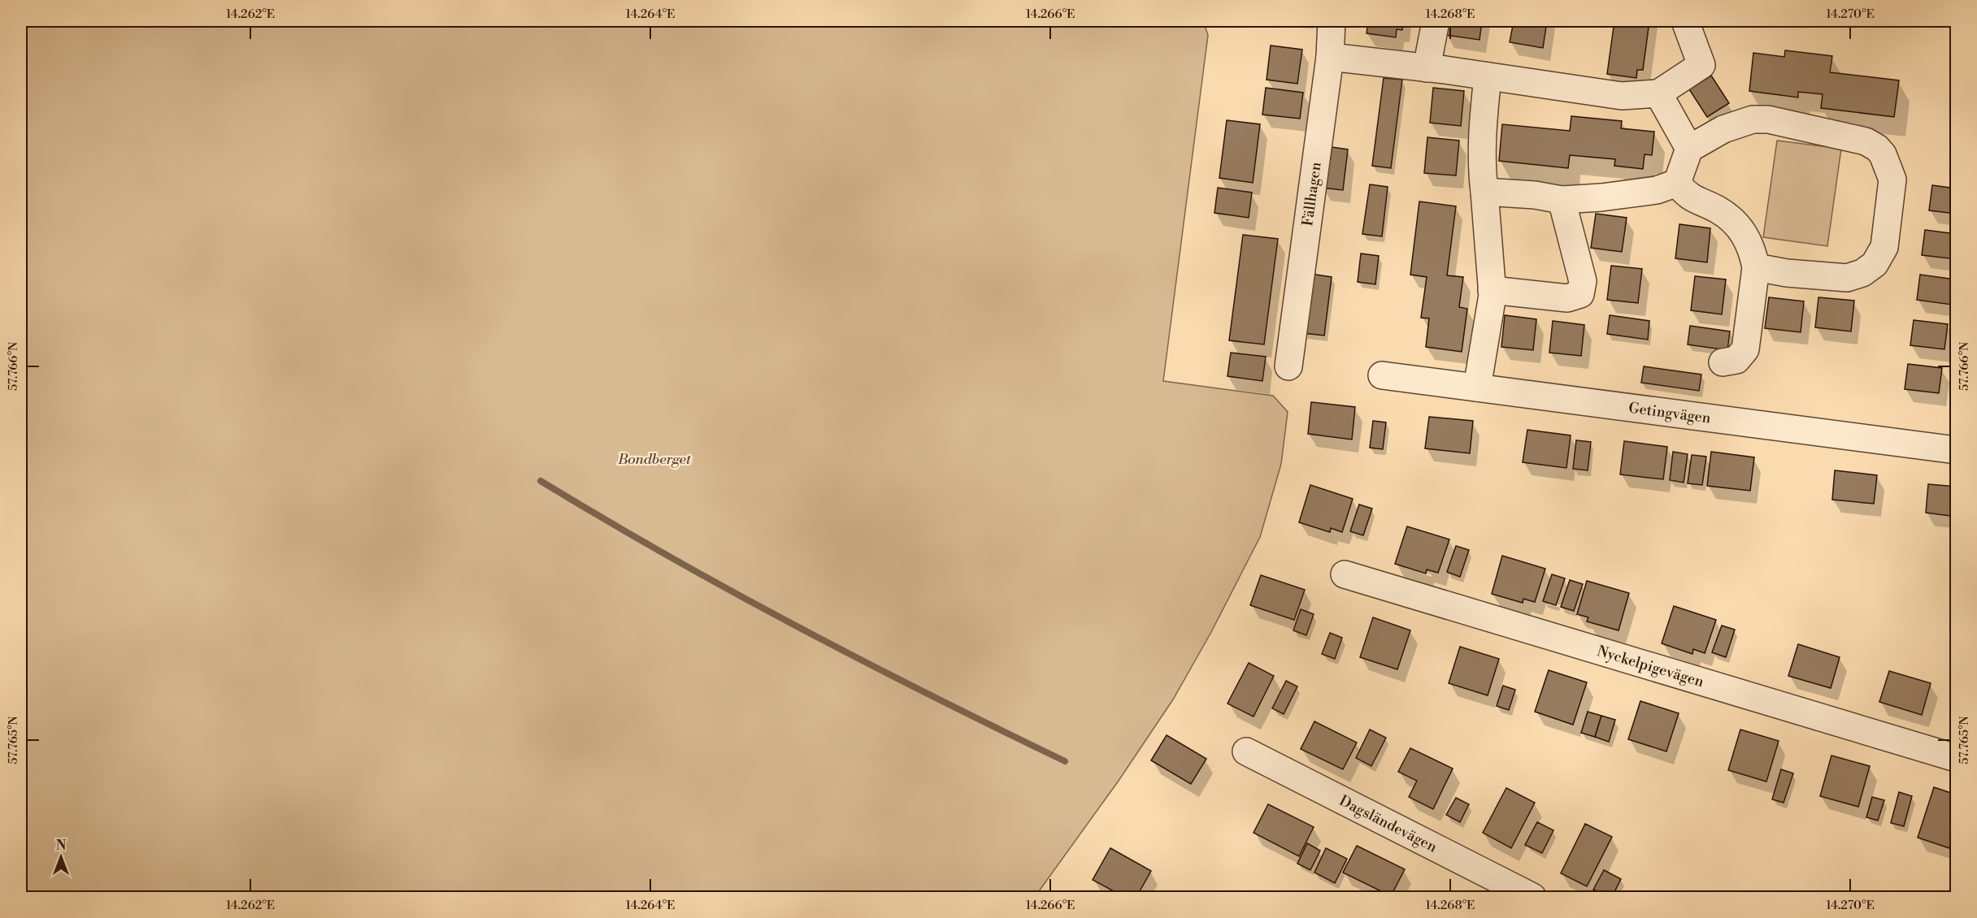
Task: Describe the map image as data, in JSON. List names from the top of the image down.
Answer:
{
  "streets": {
    "street": [
      "Fällhagen",
      "Getingvägen",
      "Nyckelpigevägen",
      "Dagsländevägen"
    ]
  },
  "parks": ["Bondberget"],
  "north": "top",
  "coordinates": [
    "14.262°E",
    "14.264°E",
    "14.266°E",
    "14.268°E",
    "14.270°E",
    "57.766°N",
    "57.765°N"
  ]
}
